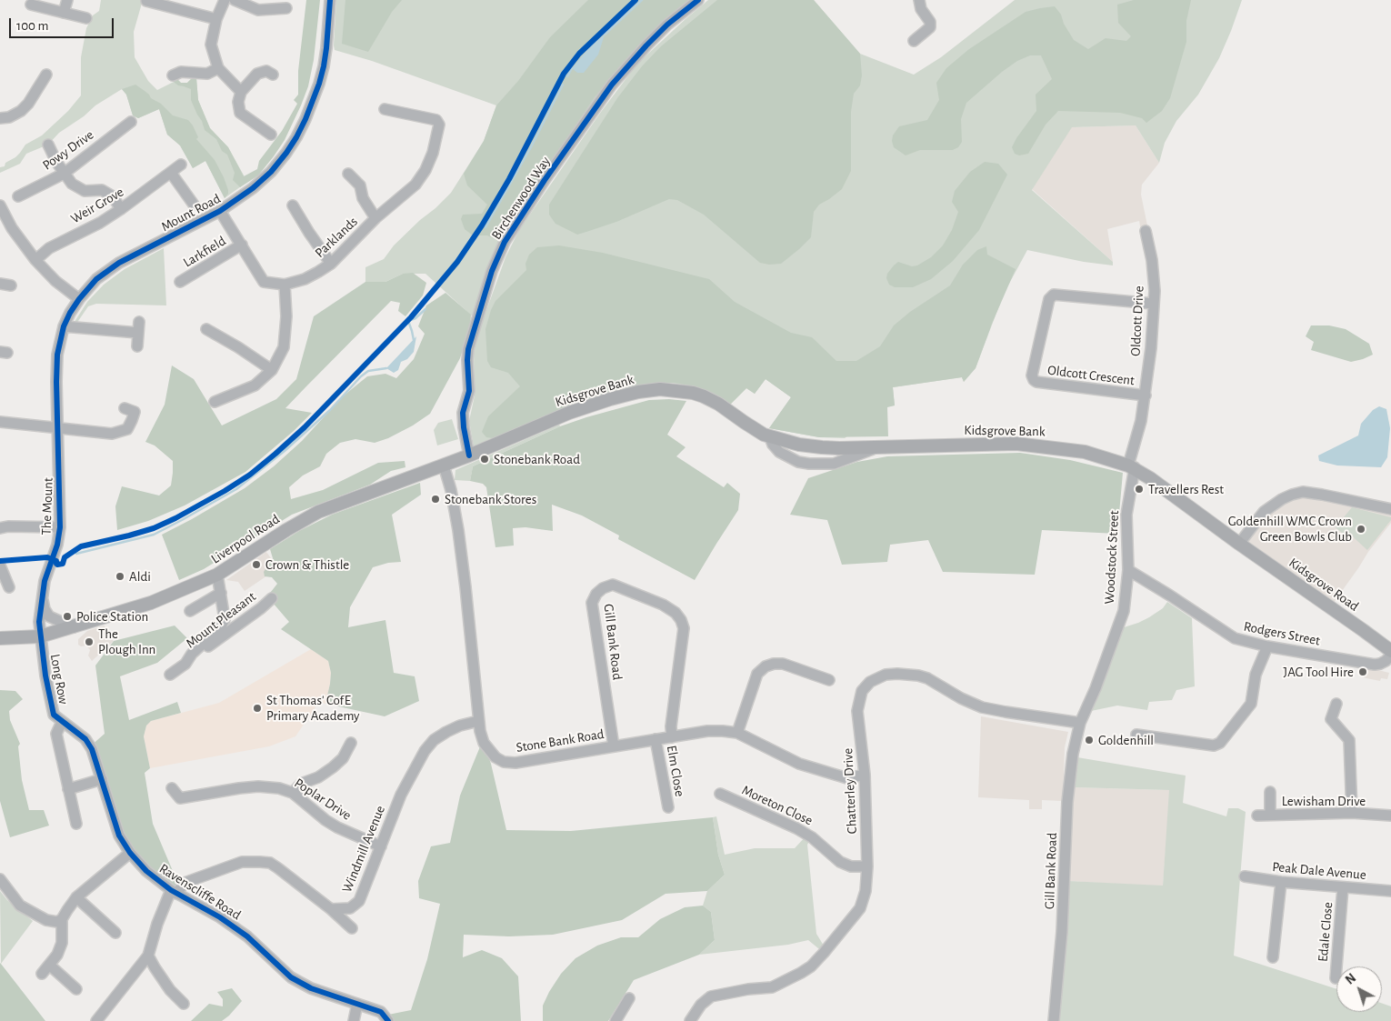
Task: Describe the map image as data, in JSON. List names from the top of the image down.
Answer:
{
  "streets": {
    "main road": ["Kidsgrove Bank", "Liverpool Road", "Kidsgrove Road"],
    "street": [
      "Powy Drive",
      "Birchenwood Way",
      "Weir Grove",
      "Mount Road",
      "Parklands",
      "Larkfield",
      "Oldcott Drive",
      "Oldcott Crescent",
      "The Mount",
      "Woodstock Street",
      "Mount Pleasant",
      "Rodgers Street",
      "Gill Bank Road",
      "Long Row",
      "Stone Bank Road",
      "Elm Close",
      "Chatterley Drive",
      "Poplar Drive",
      "Lewisham Drive",
      "Moreton Close",
      "Windmill Avenue",
      "Peak Dale Avenue",
      "Ravenscliffe Road",
      "Edale Close"
    ]
  },
  "crossings": [
    ["Birchenwood Way", "Liverpool Road"],
    ["Mount Road", "Parklands"],
    ["Mount Road", "The Mount"],
    ["Parklands", "Larkfield"],
    ["Oldcott Drive", "Oldcott Crescent"],
    ["Oldcott Drive", "Kidsgrove Bank"],
    ["Oldcott Drive", "Woodstock Street"],
    ["Oldcott Drive", "Kidsgrove Road"],
    ["Kidsgrove Bank", "Liverpool Road"],
    ["Kidsgrove Bank", "Woodstock Street"],
    ["Kidsgrove Bank", "Kidsgrove Road"],
    ["The Mount", "Liverpool Road"],
    ["The Mount", "Long Row"],
    ["Liverpool Road", "Mount Pleasant"],
    ["Liverpool Road", "Long Row"],
    ["Liverpool Road", "Stone Bank Road"],
    ["Woodstock Street", "Kidsgrove Road"],
    ["Woodstock Street", "Rodgers Street"],
    ["Woodstock Street", "Gill Bank Road"],
    ["Woodstock Street", "Chatterley Drive"],
    ["Gill Bank Road", "Stone Bank Road"],
    ["Gill Bank Road", "Chatterley Drive"],
    ["Long Row", "Ravenscliffe Road"],
    ["Stone Bank Road", "Elm Close"],
    ["Stone Bank Road", "Chatterley Drive"],
    ["Stone Bank Road", "Windmill Avenue"],
    ["Chatterley Drive", "Moreton Close"],
    ["Poplar Drive", "Windmill Avenue"],
    ["Peak Dale Avenue", "Edale Close"]
  ],
  "places": [
    "Stonebank Road",
    "Travellers Rest",
    "Stonebank Stores",
    "Goldenhill WMC Crown Green Bowls Club",
    "Crown & Thistle",
    "Aldi",
    "Police Station",
    "The Plough Inn",
    "JAG Tool Hire",
    "St Thomas' CofE Primary Academy",
    "Goldenhill"
  ],
  "scale_bar": "100 m",
  "north": "top left"
}
